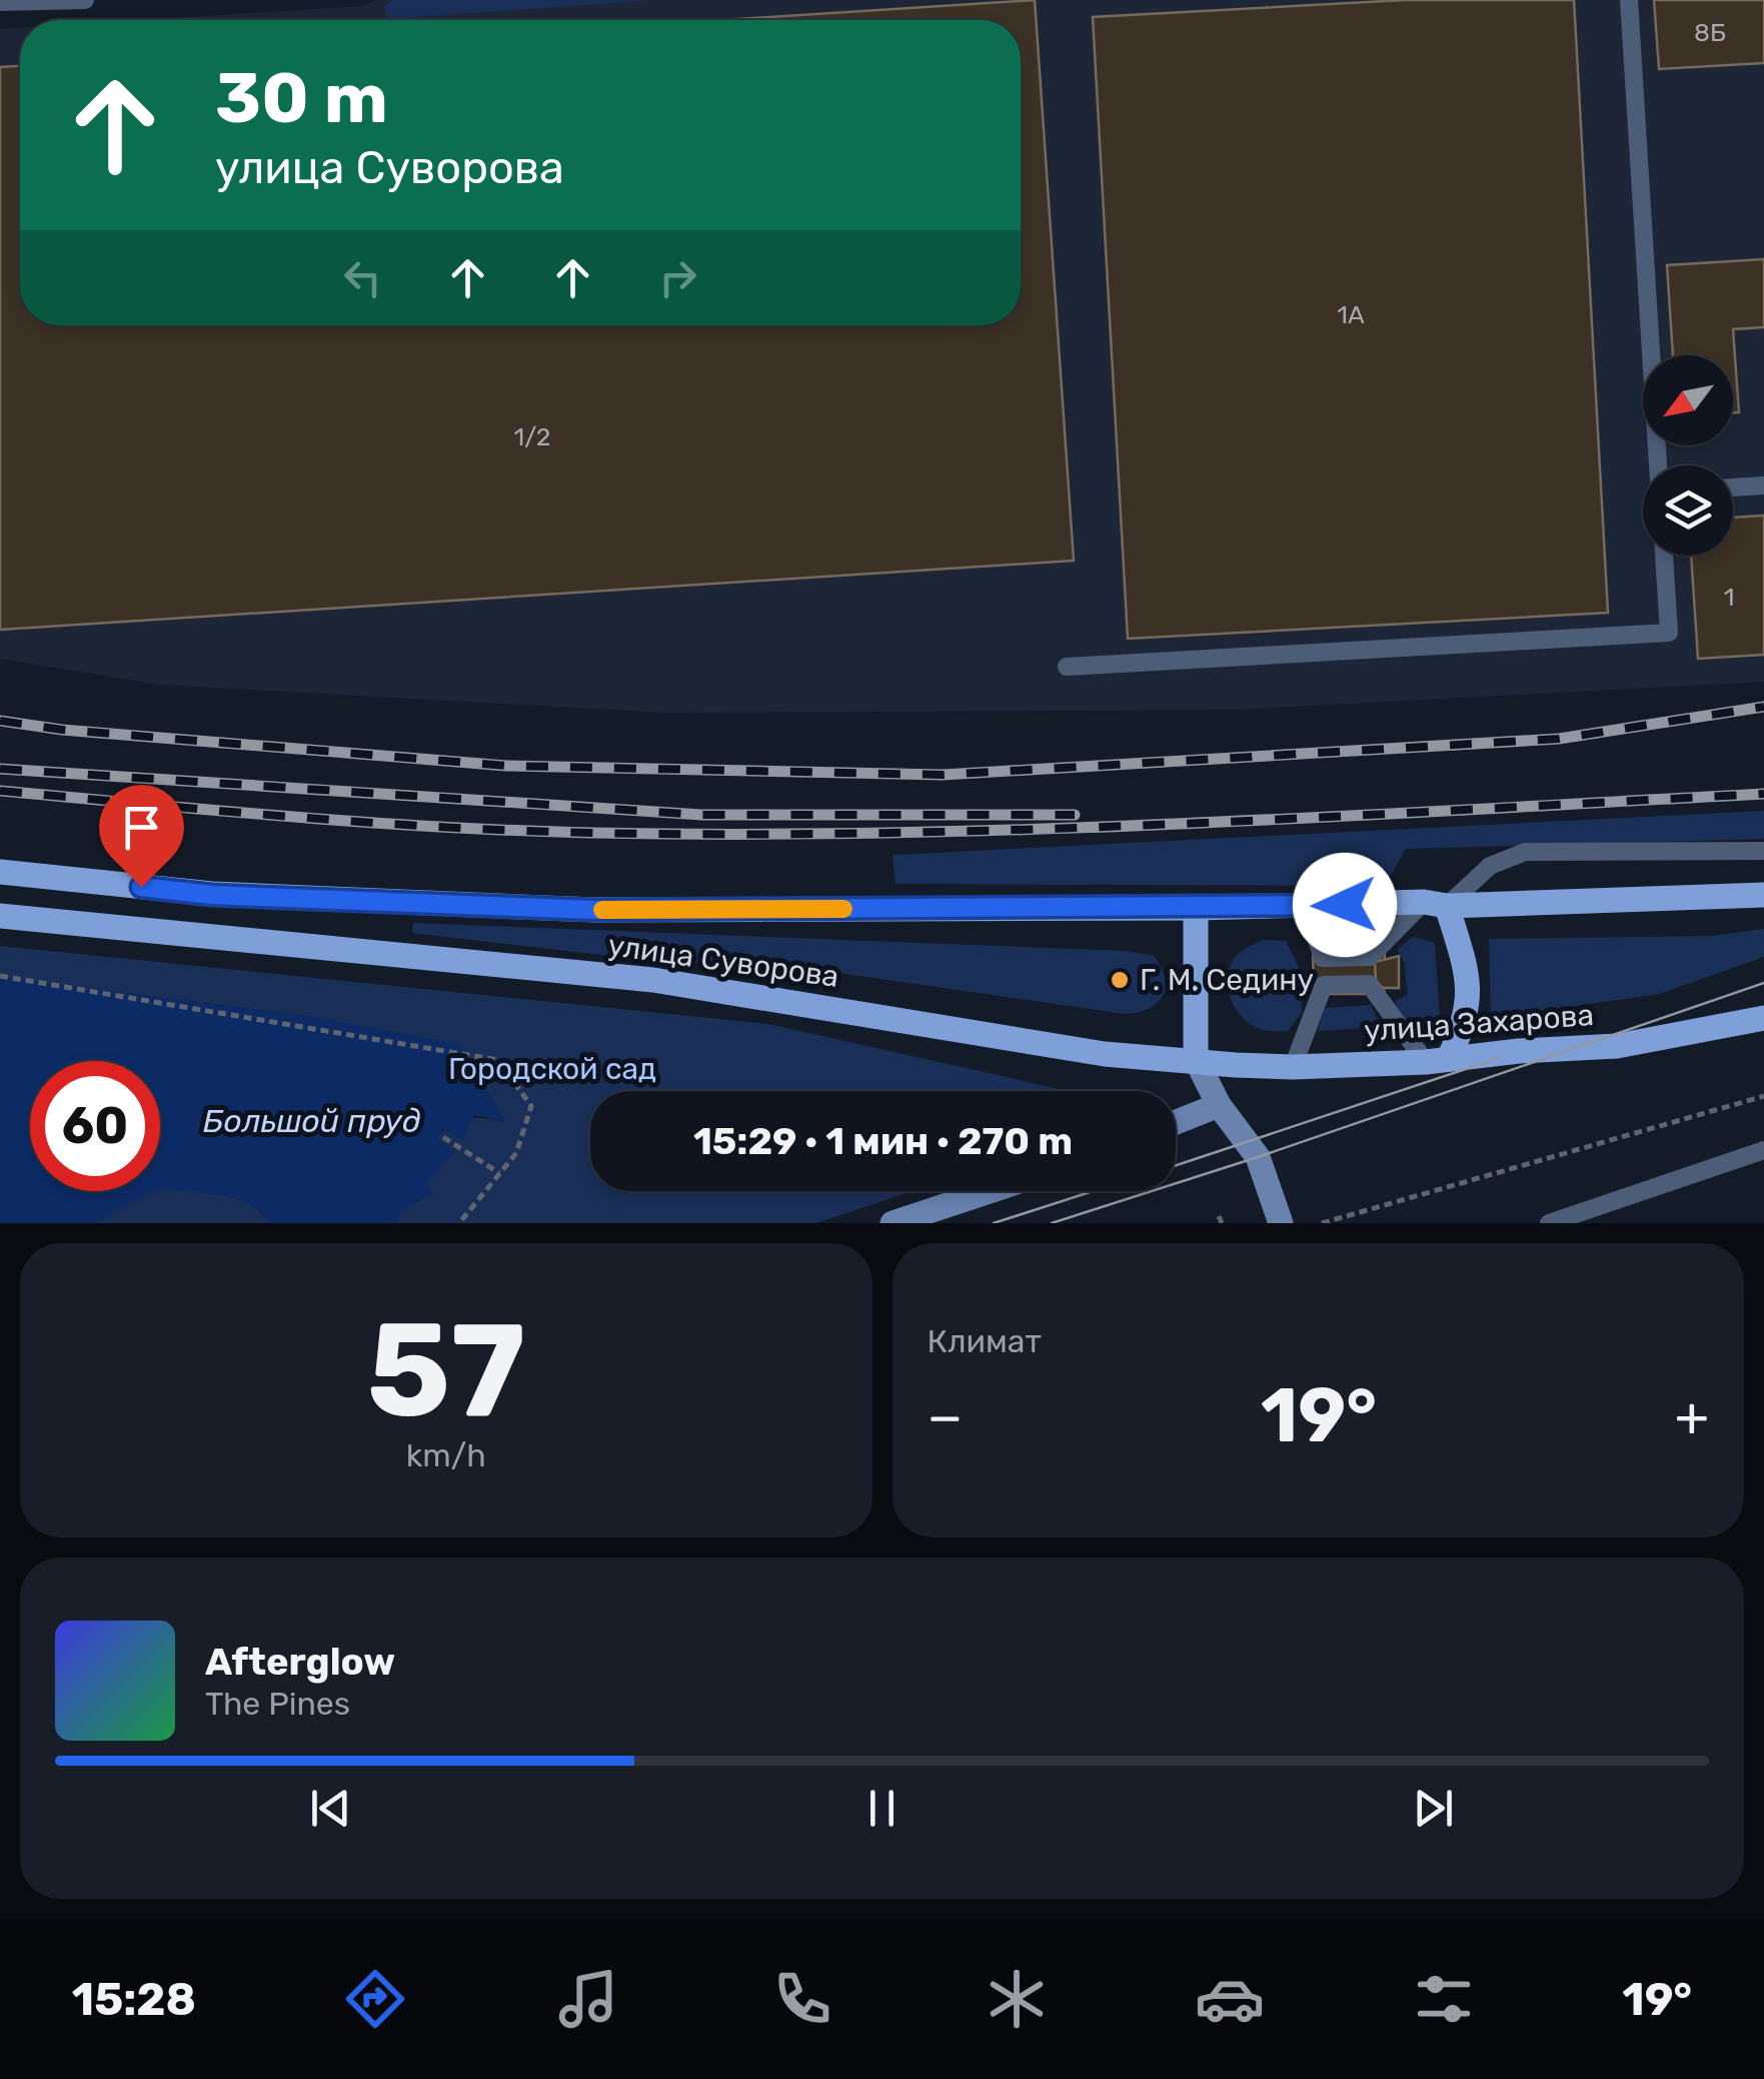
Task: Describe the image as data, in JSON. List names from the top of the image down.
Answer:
{
  "streets": {
    "main road": ["улица Суворова", "улица Захарова"]
  },
  "crossings": [
    ["улица Суворова", "улица Захарова"]
  ],
  "water": ["Большой пруд"],
  "parks": ["Городской сад"],
  "places": ["Г. М. Седину"],
  "house_numbers": [
    "8Б",
    "1А",
    "1/2",
    "1"
  ],
  "north": "bottom left",
  "page": {
    "turn": ["30 m", "улица Суворова"],
    "limit": "60",
    "trip": "15:29 · 1 мин · 270 m",
    "tile": [
      ["57", "km/h"],
      "Климат"
    ],
    "heat": ["−", "19°", "+"],
    "song": ["Afterglow", "The Pines"],
    "tabs": ["15:28", "19°"]
  }
}
